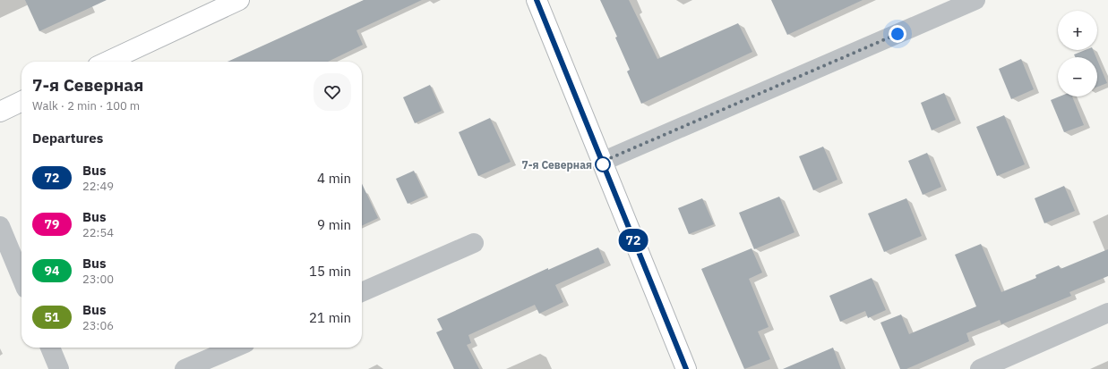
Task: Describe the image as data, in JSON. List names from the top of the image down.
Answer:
{
  "places": ["7-я Северная"],
  "lines": ["bus line 72"],
  "page": {
    "on_map": "72",
    "map_buttons": ["+", "−"],
    "heading": [
      ["7-я Северная", "Walk · 2 min · 100 m"],
      "Departures"
    ],
    "list": [
      {
        "mark": "72",
        "name": "Bus",
        "note": "22:49",
        "value": "4 min"
      },
      {
        "mark": "79",
        "name": "Bus",
        "note": "22:54",
        "value": "9 min"
      },
      {
        "mark": "94",
        "name": "Bus",
        "note": "23:00",
        "value": "15 min"
      },
      {
        "mark": "51",
        "name": "Bus",
        "note": "23:06",
        "value": "21 min"
      }
    ]
  }
}
